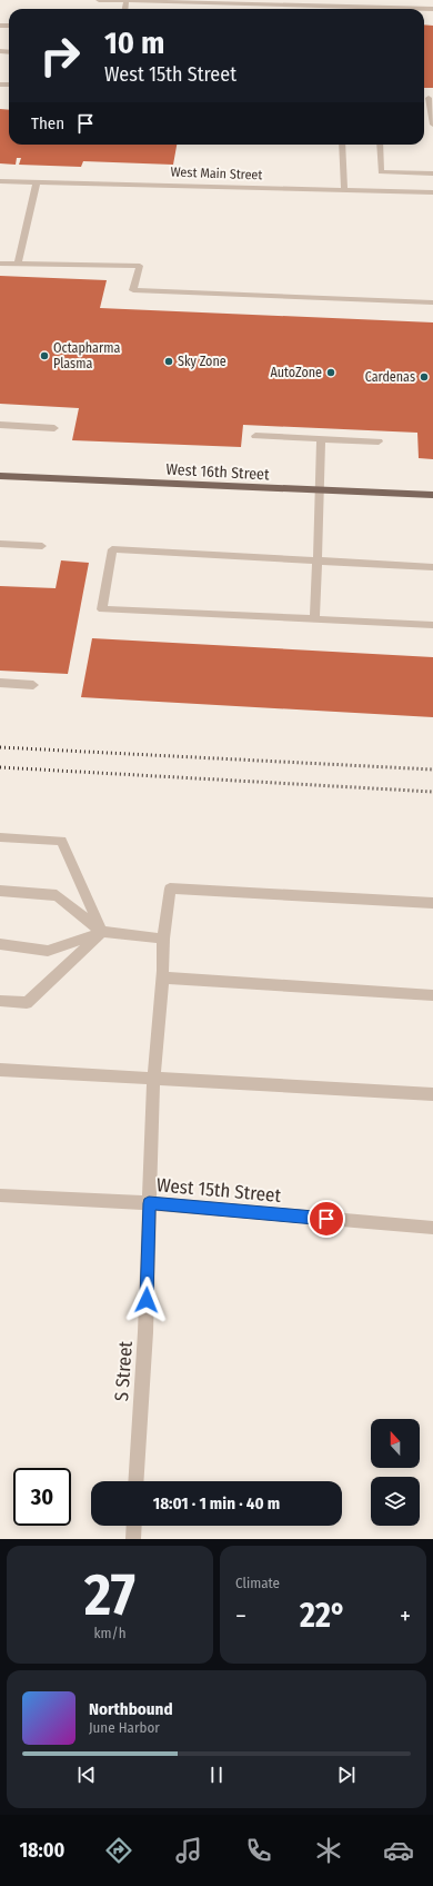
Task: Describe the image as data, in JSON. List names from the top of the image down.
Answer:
{
  "streets": {
    "main road": ["West 16th Street"],
    "street": ["West Main Street", "West 15th Street", "S Street"]
  },
  "crossings": [
    ["West 15th Street", "S Street"]
  ],
  "places": [
    "Octapharma Plasma",
    "Sky Zone",
    "AutoZone",
    "Cardenas"
  ],
  "north": "top",
  "page": {
    "turn": ["10 m", "West 15th Street"],
    "then": "Then",
    "limit": "30",
    "trip": "18:01 · 1 min · 40 m",
    "tile": [
      ["27", "km/h"],
      "Climate"
    ],
    "heat": ["−", "22°", "+"],
    "song": ["Northbound", "June Harbor"],
    "tabs": "18:00"
  }
}
